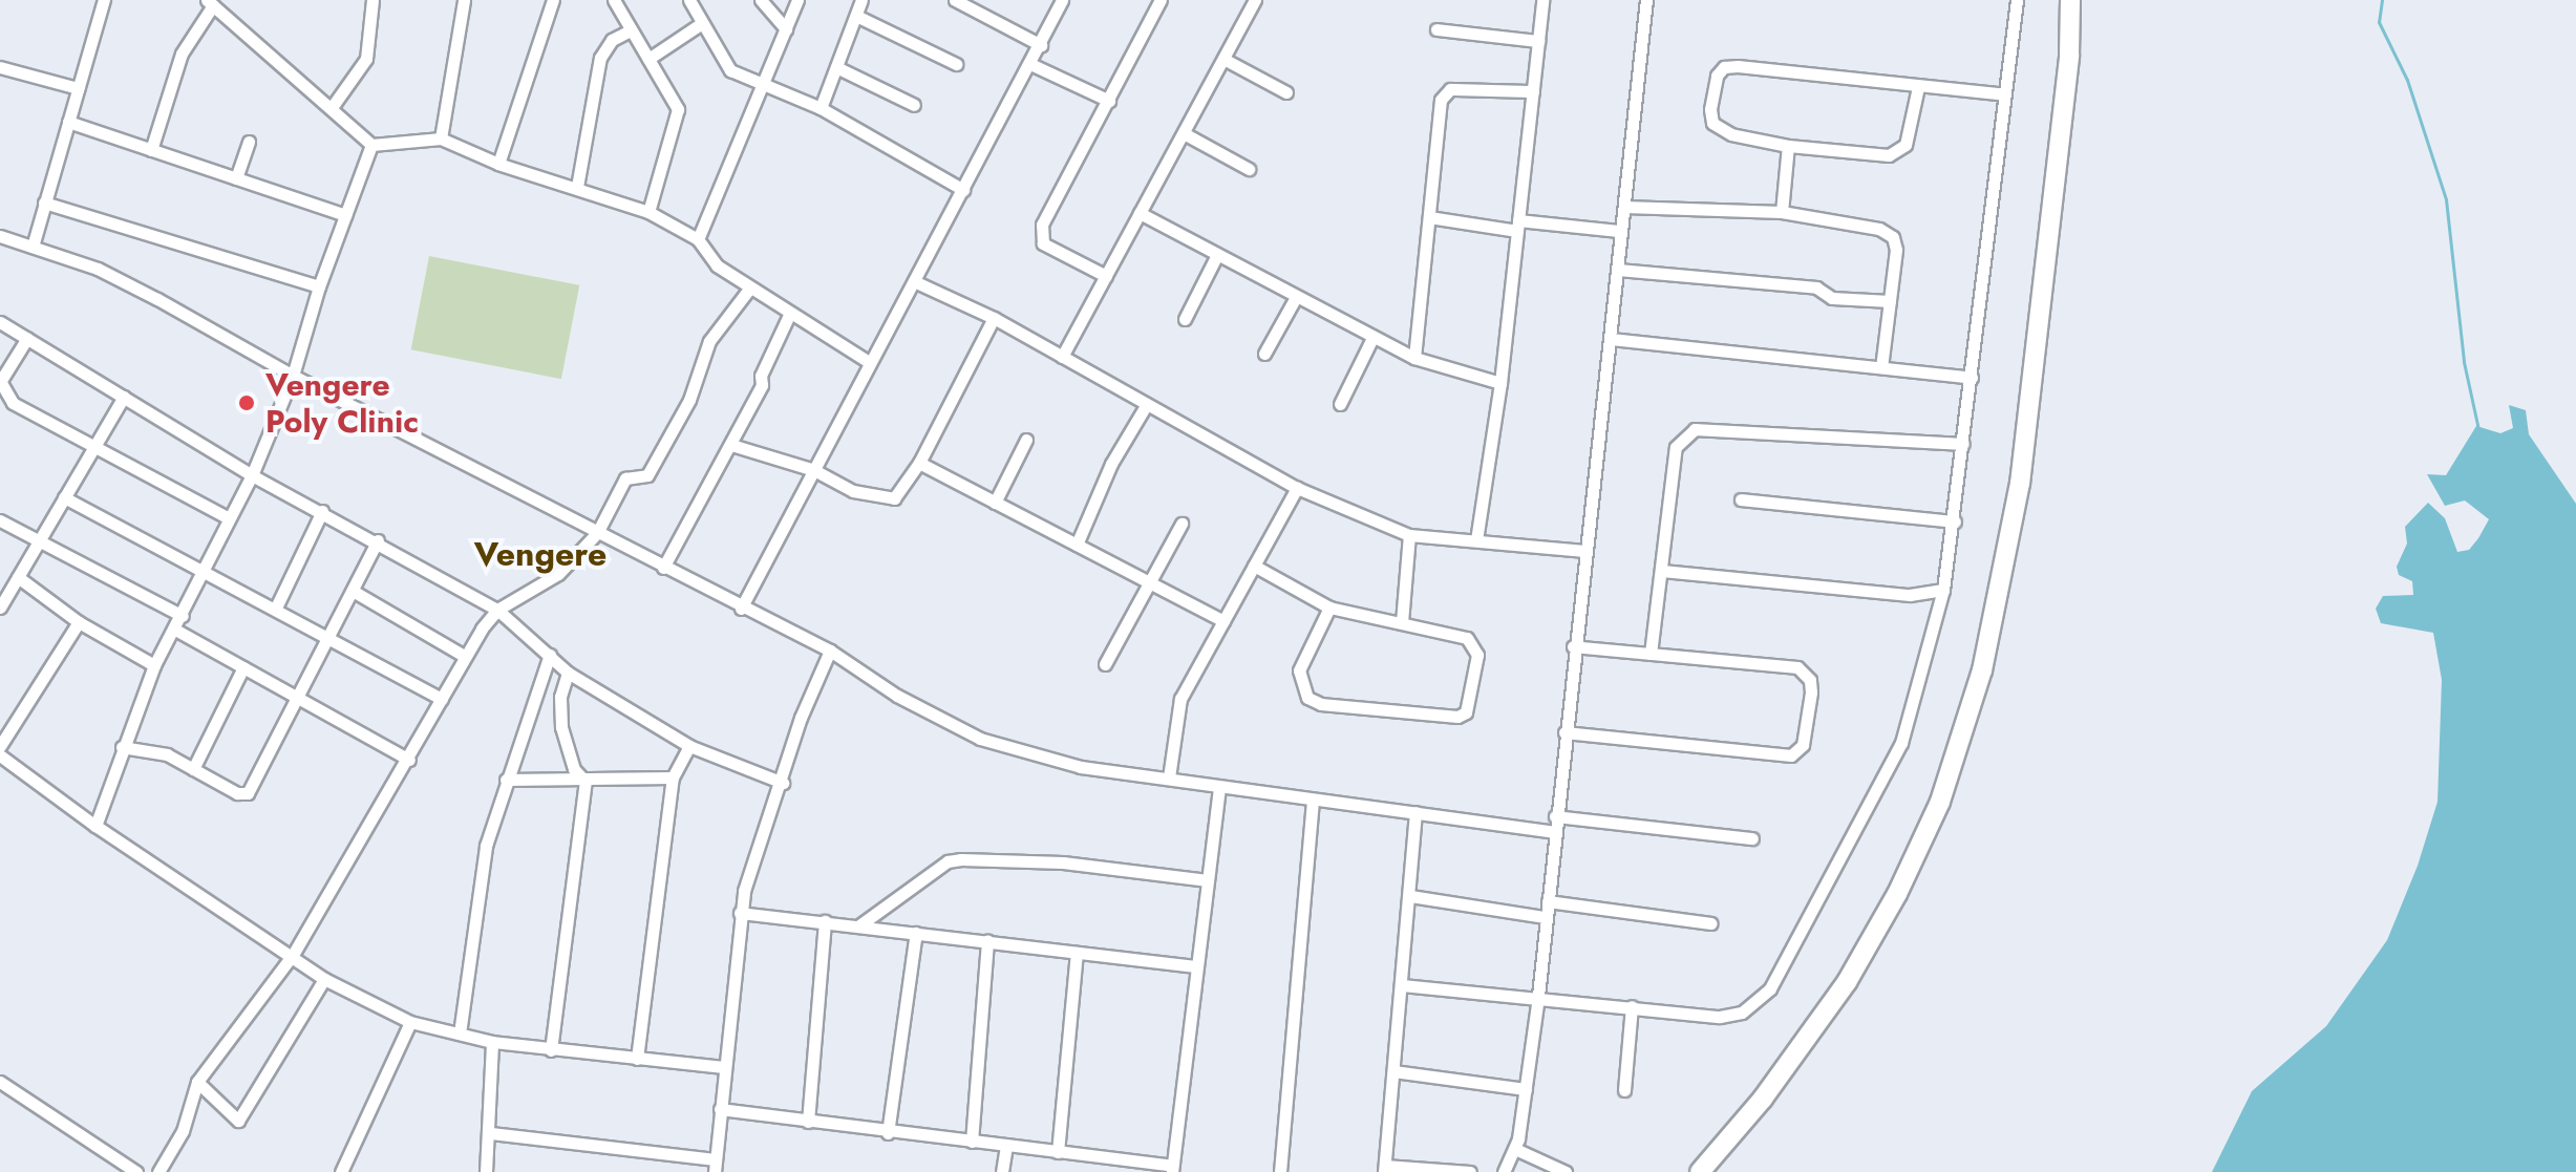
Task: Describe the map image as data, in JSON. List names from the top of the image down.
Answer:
{
  "districts": ["Vengere"],
  "places": ["Vengere Poly Clinic"]
}
